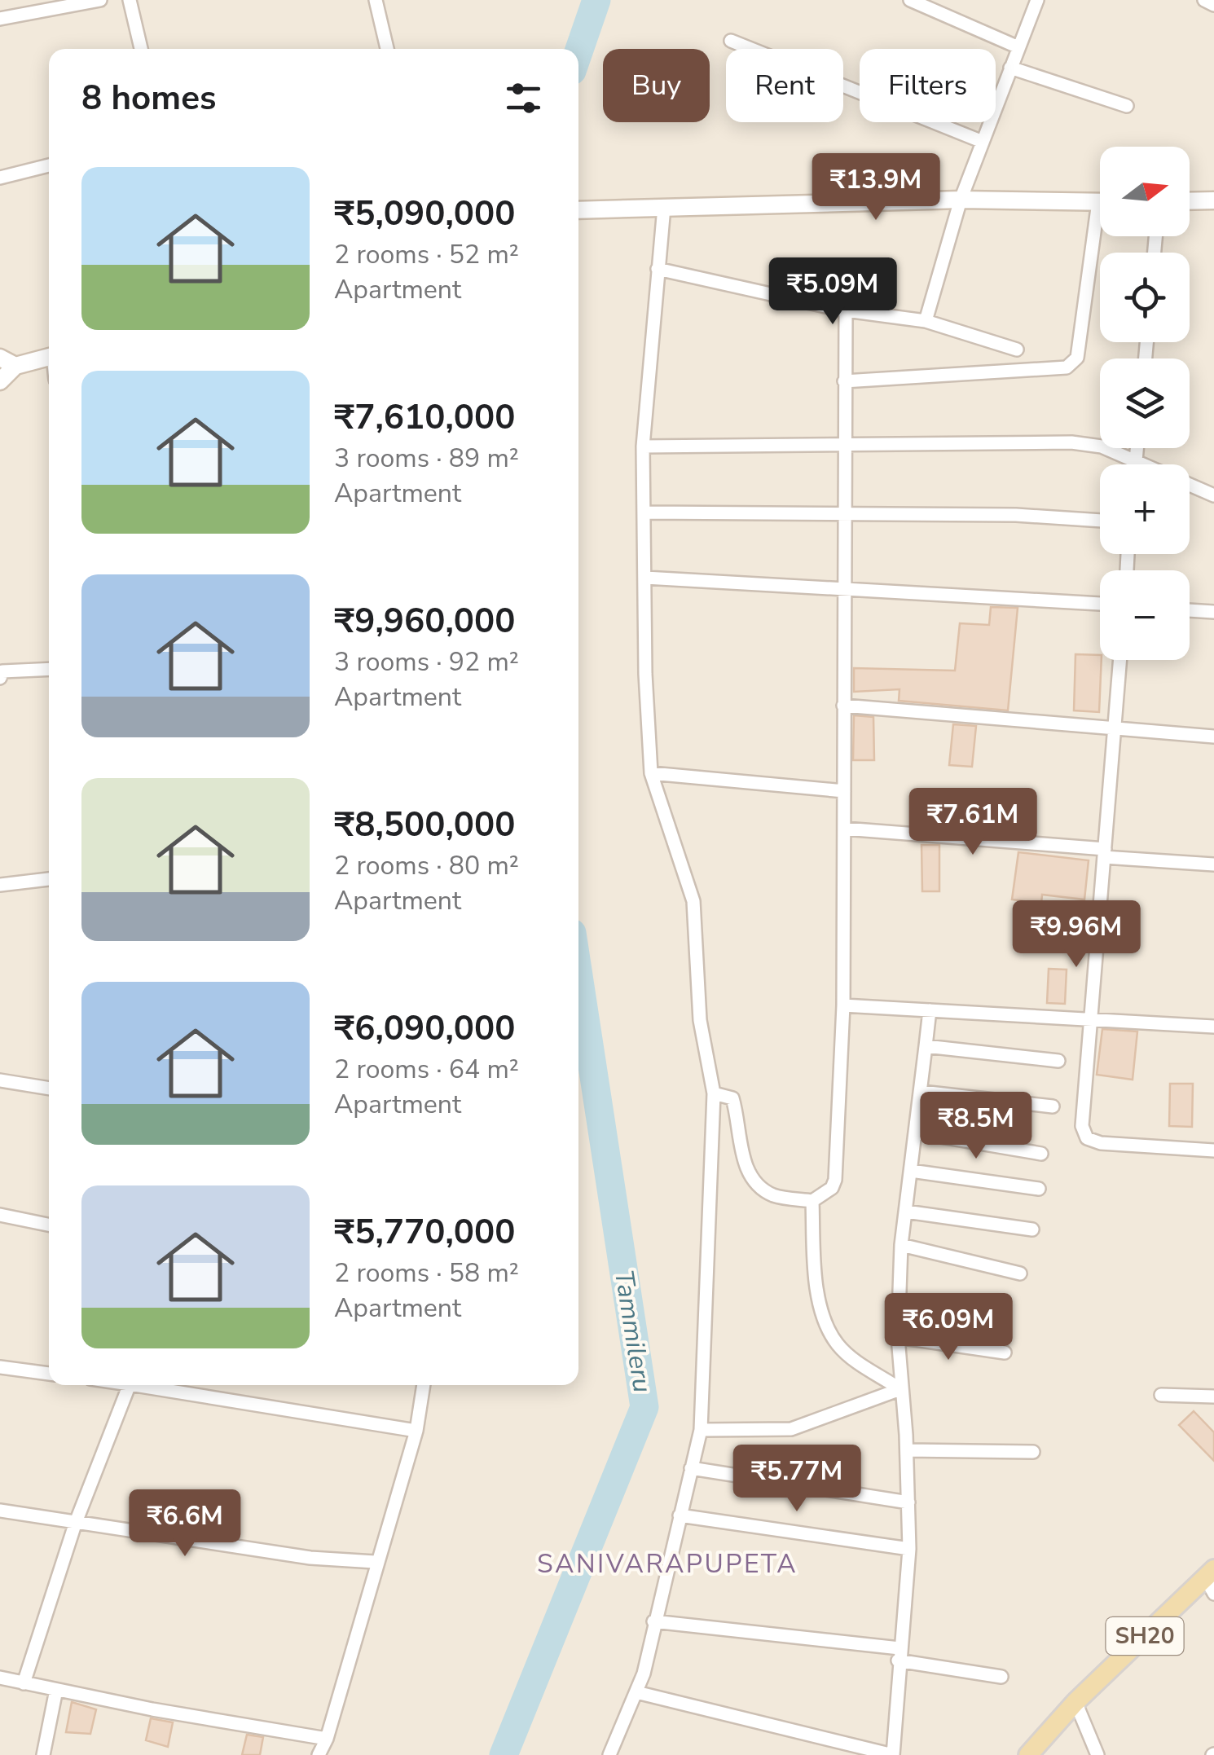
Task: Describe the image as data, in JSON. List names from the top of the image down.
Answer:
{
  "streets": {
    "main road": ["SH20"]
  },
  "districts": ["SANIVARAPUPETA"],
  "water": ["Tammileru"],
  "north": "right",
  "page": {
    "chip": ["Buy", "Rent", "Filters"],
    "heading": "8 homes",
    "map_buttons": ["+", "−"],
    "list": [
      {
        "name": "₹5,090,000",
        "note": "2 rooms · 52 m² · Apartment"
      },
      {
        "name": "₹7,610,000",
        "note": "3 rooms · 89 m² · Apartment"
      },
      {
        "name": "₹9,960,000",
        "note": "3 rooms · 92 m² · Apartment"
      },
      {
        "name": "₹8,500,000",
        "note": "2 rooms · 80 m² · Apartment"
      },
      {
        "name": "₹6,090,000",
        "note": "2 rooms · 64 m² · Apartment"
      },
      {
        "name": "₹5,770,000",
        "note": "2 rooms · 58 m² · Apartment"
      }
    ],
    "price": [
      "₹13.9M",
      "₹5.09M",
      "₹7.61M",
      "₹9.96M",
      "₹8.5M",
      "₹6.09M",
      "₹5.77M",
      "₹6.6M"
    ]
  }
}
